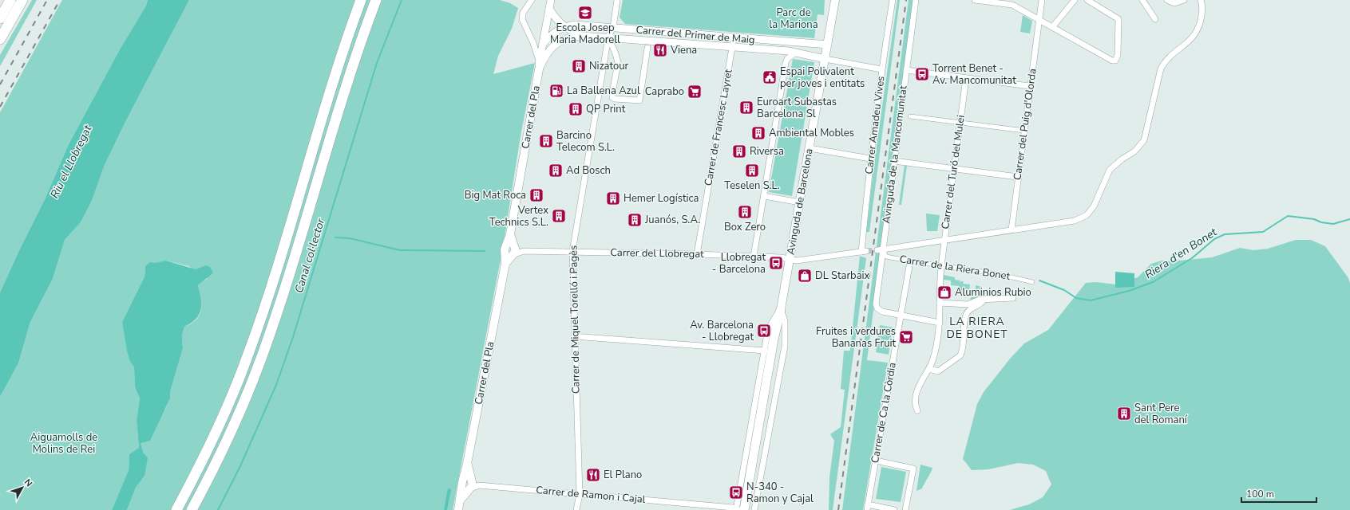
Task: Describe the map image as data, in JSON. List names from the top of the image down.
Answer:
{
  "streets": {
    "main road": ["Carrer del Pla", "Avinguda de Barcelona"],
    "street": [
      "Carrer del Primer de Maig",
      "Carrer del Puig d'Olorda",
      "Carrer Amadeu Vives",
      "Carrer de Francesc Layret",
      "Avinguda de la Mancomunitat",
      "Carrer del Turó del Mulei",
      "Carrer del Llobregat",
      "Carrer de la Riera Bonet",
      "Carrer de Miquel Torelló i Pagès",
      "Carrer de Ca la Còrdia",
      "Carrer de Ramon i Cajal"
    ]
  },
  "crossings": [
    ["Carrer del Primer de Maig", "Carrer del Pla"],
    ["Carrer del Primer de Maig", "Carrer de Francesc Layret"],
    ["Carrer del Primer de Maig", "Avinguda de Barcelona"],
    ["Carrer del Primer de Maig", "Carrer de Miquel Torelló i Pagès"],
    ["Carrer del Pla", "Carrer del Llobregat"],
    ["Carrer del Pla", "Carrer de Ramon i Cajal"],
    ["Carrer del Puig d'Olorda", "Carrer de la Riera Bonet"],
    ["Carrer Amadeu Vives", "Avinguda de Barcelona"],
    ["Carrer Amadeu Vives", "Carrer del Llobregat"],
    ["Carrer de Francesc Layret", "Carrer del Llobregat"],
    ["Avinguda de la Mancomunitat", "Carrer de la Riera Bonet"],
    ["Avinguda de la Mancomunitat", "Carrer de Ca la Còrdia"],
    ["Carrer del Turó del Mulei", "Carrer de la Riera Bonet"],
    ["Avinguda de Barcelona", "Carrer del Llobregat"],
    ["Avinguda de Barcelona", "Carrer de Ramon i Cajal"],
    ["Carrer del Llobregat", "Carrer de Miquel Torelló i Pagès"],
    ["Carrer de la Riera Bonet", "Carrer de Ca la Còrdia"],
    ["Carrer de Miquel Torelló i Pagès", "Carrer de Ramon i Cajal"]
  ],
  "districts": ["LA RIERA DE BONET"],
  "water": ["Riu el Llobregat", "Riera d'en Bonet", "Canal col·lector"],
  "parks": ["Parc de la Mariona", "Aiguamolls de Molins de Rei"],
  "places": {
    "school or university": ["Escola Josep Maria Madorell"],
    "restaurant": ["Viena", "El Plano"],
    "building": [
      "Nizatour",
      "Euroart Subastas Barcelona Sl",
      "QP Print",
      "Ambiental Mobles",
      "Barcino Telecom S.L.",
      "Riversa",
      "Ad Bosch",
      "Teselen S.L.",
      "Big Mat Roca",
      "Hemer Logística",
      "Box Zero",
      "Vertex Technics S.L.",
      "Juanós, S.A.",
      "Sant Pere del Romaní"
    ],
    "bus stop": [
      "Torrent Benet - Av. Mancomunitat",
      "Llobregat - Barcelona",
      "Av. Barcelona - Llobregat",
      "N-340 - Ramon y Cajal"
    ],
    "public building": ["Espai Polivalent per joves i entitats"],
    "fuel station": ["La Ballena Azul"],
    "supermarket": ["Caprabo", "Fruites i verdures Bananas Fruit"],
    "shop": ["DL Starbaix", "Aluminios Rubio"]
  },
  "scale_bar": "100 m",
  "north": "top right"
}
